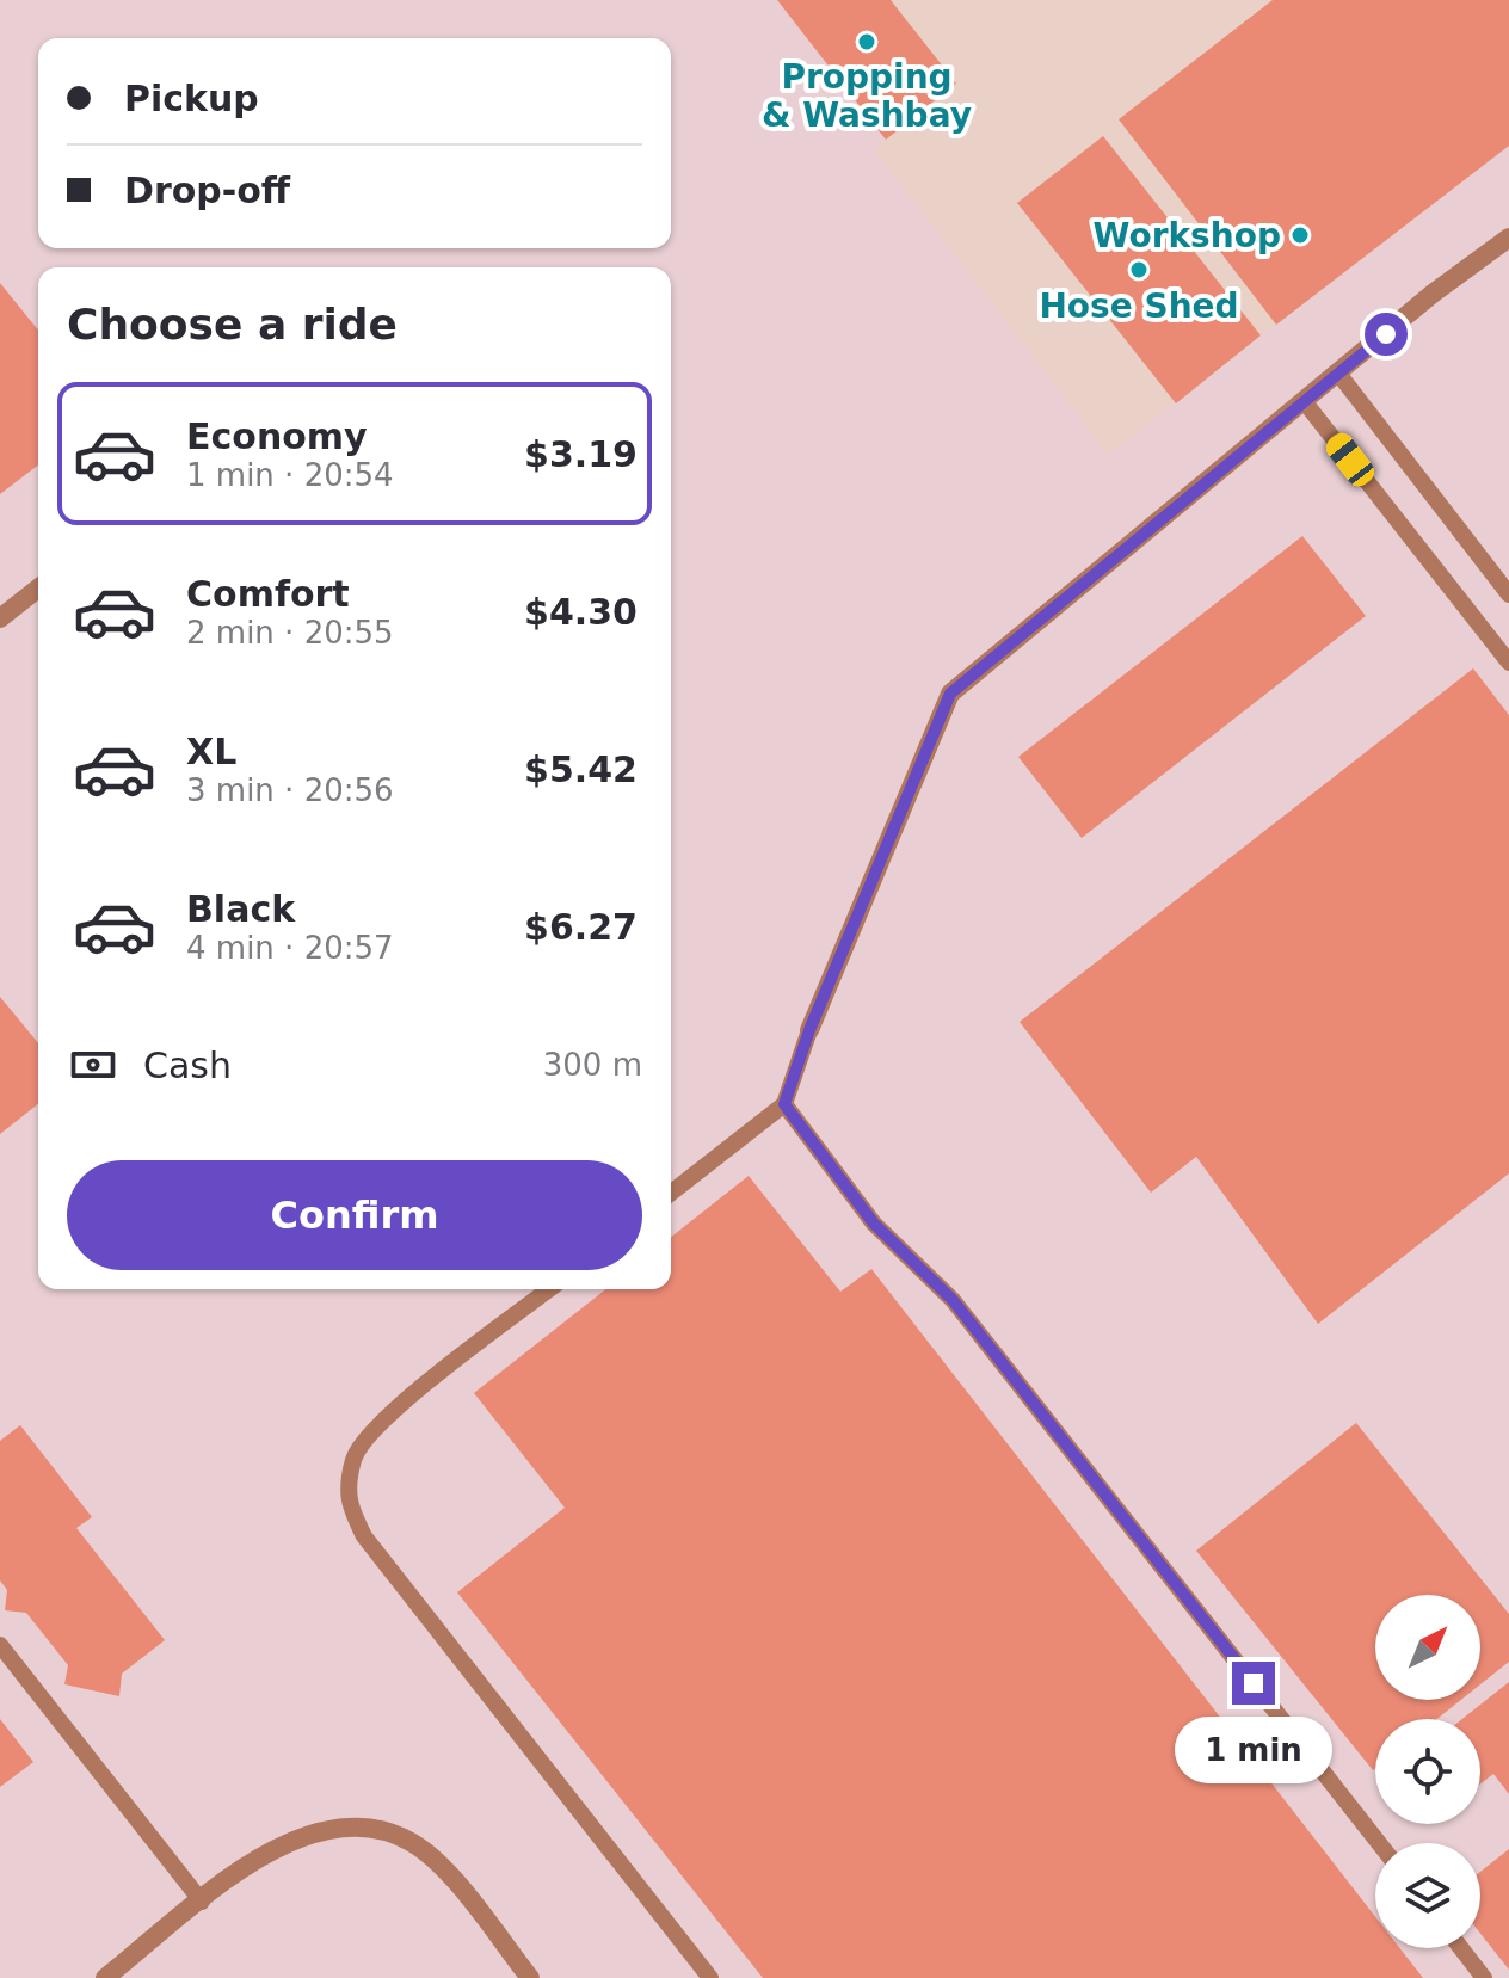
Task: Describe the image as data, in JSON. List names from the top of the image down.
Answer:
{
  "places": ["Propping & Washbay", "Workshop", "Hose Shed"],
  "north": "top right",
  "page": {
    "banner": ["Pickup", "Drop-off"],
    "heading": "Choose a ride",
    "list": [
      {
        "name": "Economy",
        "note": "1 min · 20:54",
        "value": "$3.19"
      },
      {
        "name": "Comfort",
        "note": "2 min · 20:55",
        "value": "$4.30"
      },
      {
        "name": "XL",
        "note": "3 min · 20:56",
        "value": "$5.42"
      },
      {
        "name": "Black",
        "note": "4 min · 20:57",
        "value": "$6.27"
      }
    ],
    "pay": ["Cash", "300 m"],
    "buttons": "Confirm",
    "bubble": "1 min"
  }
}
